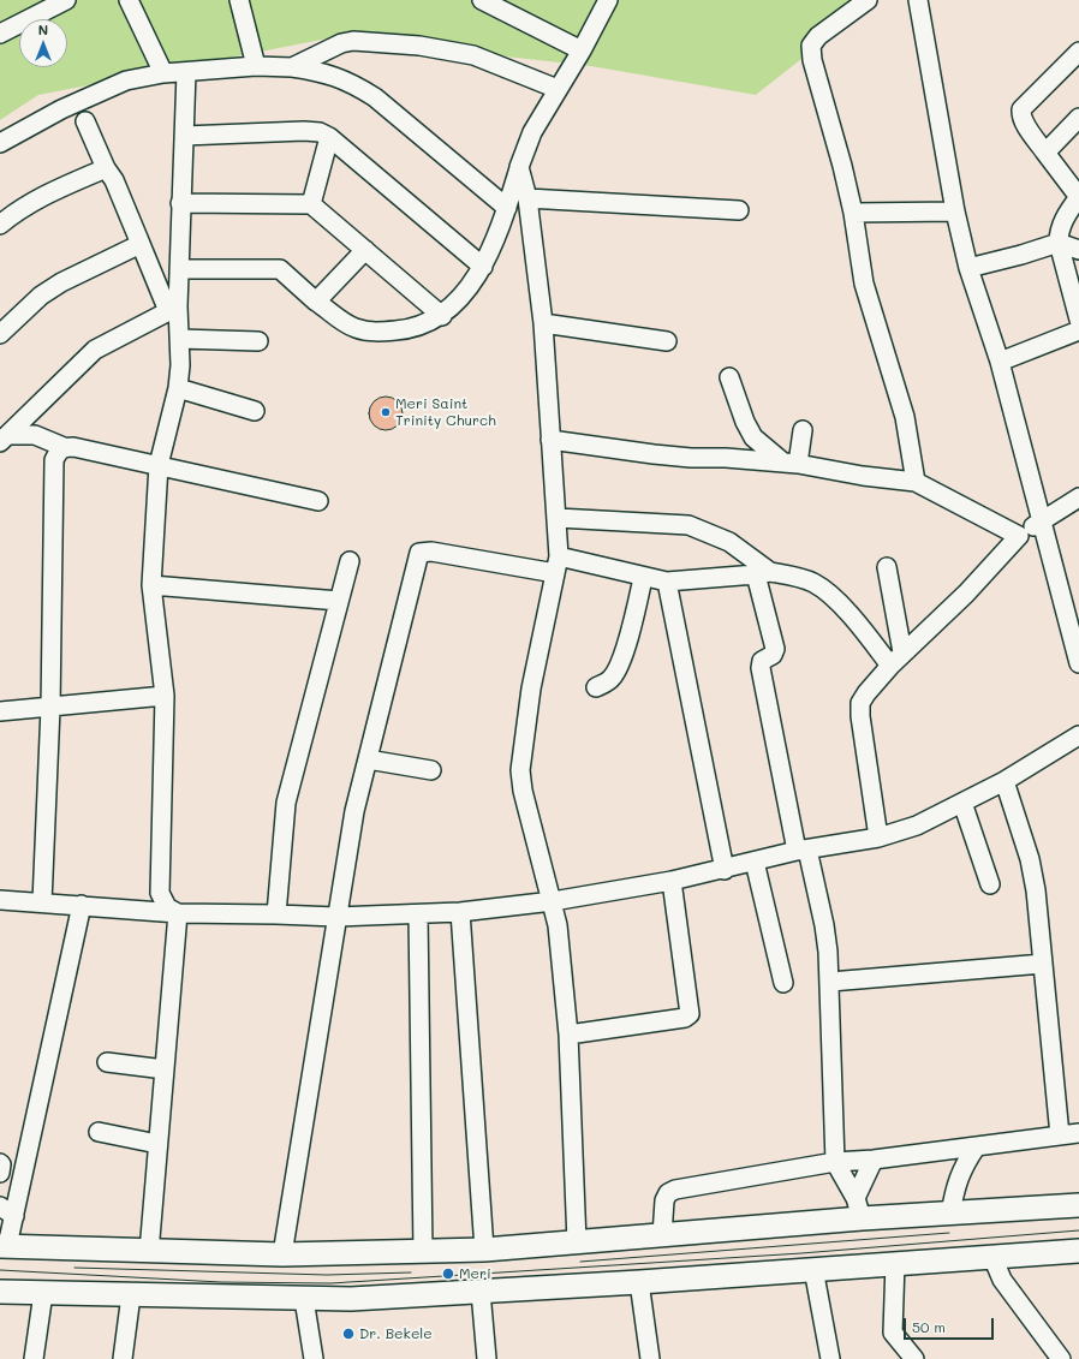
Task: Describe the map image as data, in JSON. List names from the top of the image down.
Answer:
{
  "places": ["Meri Saint Trinity Church", "Meri", "Dr. Bekele"],
  "scale_bar": "50 m",
  "north": "top"
}
